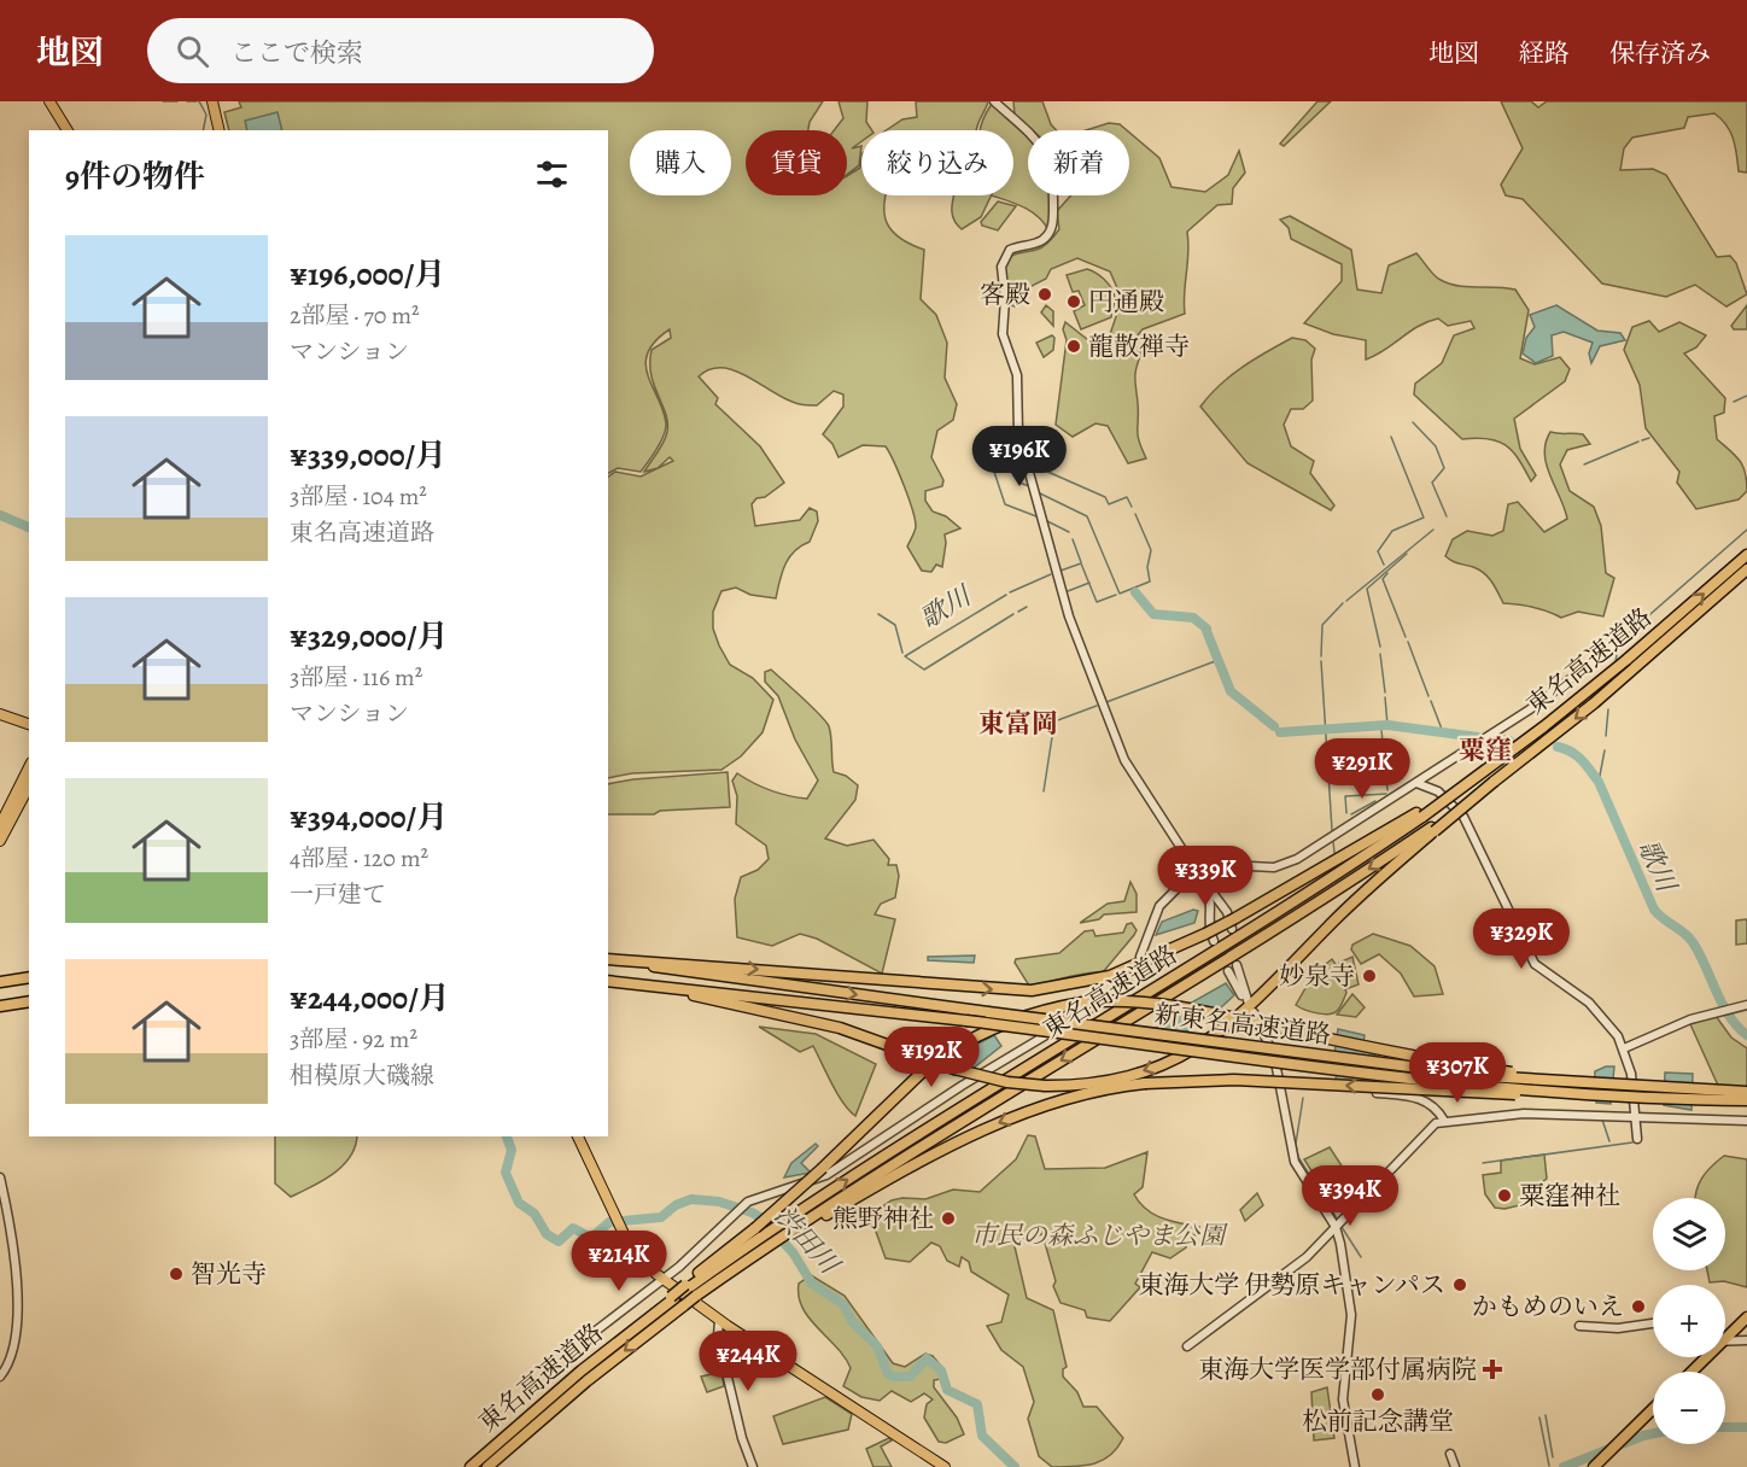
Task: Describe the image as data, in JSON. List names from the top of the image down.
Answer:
{
  "streets": {
    "highway": ["東名高速道路", "新東名高速道路"]
  },
  "districts": ["東富岡", "粟窪"],
  "water": ["歌川", "渋田川"],
  "parks": ["市民の森ふじやま公園"],
  "places": {
    "other": [
      "客殿",
      "円通殿",
      "龍散禅寺",
      "妙泉寺",
      "粟窪神社",
      "熊野神社",
      "智光寺",
      "東海大学 伊勢原キャンパス",
      "かもめのいえ",
      "松前記念講堂"
    ],
    "health": ["東海大学医学部付属病院"]
  },
  "page": {
    "header": "地図",
    "search": "ここで検索",
    "nav": ["地図", "経路", "保存済み"],
    "chip": [
      "購入",
      "賃貸",
      "絞り込み",
      "新着"
    ],
    "heading": "9件の物件",
    "list": [
      {
        "name": "¥196,000/月",
        "note": "2部屋 · 70 m² · マンション"
      },
      {
        "name": "¥339,000/月",
        "note": "3部屋 · 104 m² · 東名高速道路"
      },
      {
        "name": "¥329,000/月",
        "note": "3部屋 · 116 m² · マンション"
      },
      {
        "name": "¥394,000/月",
        "note": "4部屋 · 120 m² · 一戸建て"
      },
      {
        "name": "¥244,000/月",
        "note": "3部屋 · 92 m² · 相模原大磯線"
      }
    ],
    "price": [
      "¥196K",
      "¥291K",
      "¥339K",
      "¥329K",
      "¥192K",
      "¥307K",
      "¥394K",
      "¥214K",
      "¥244K"
    ],
    "map_buttons": ["+", "−"]
  }
}
